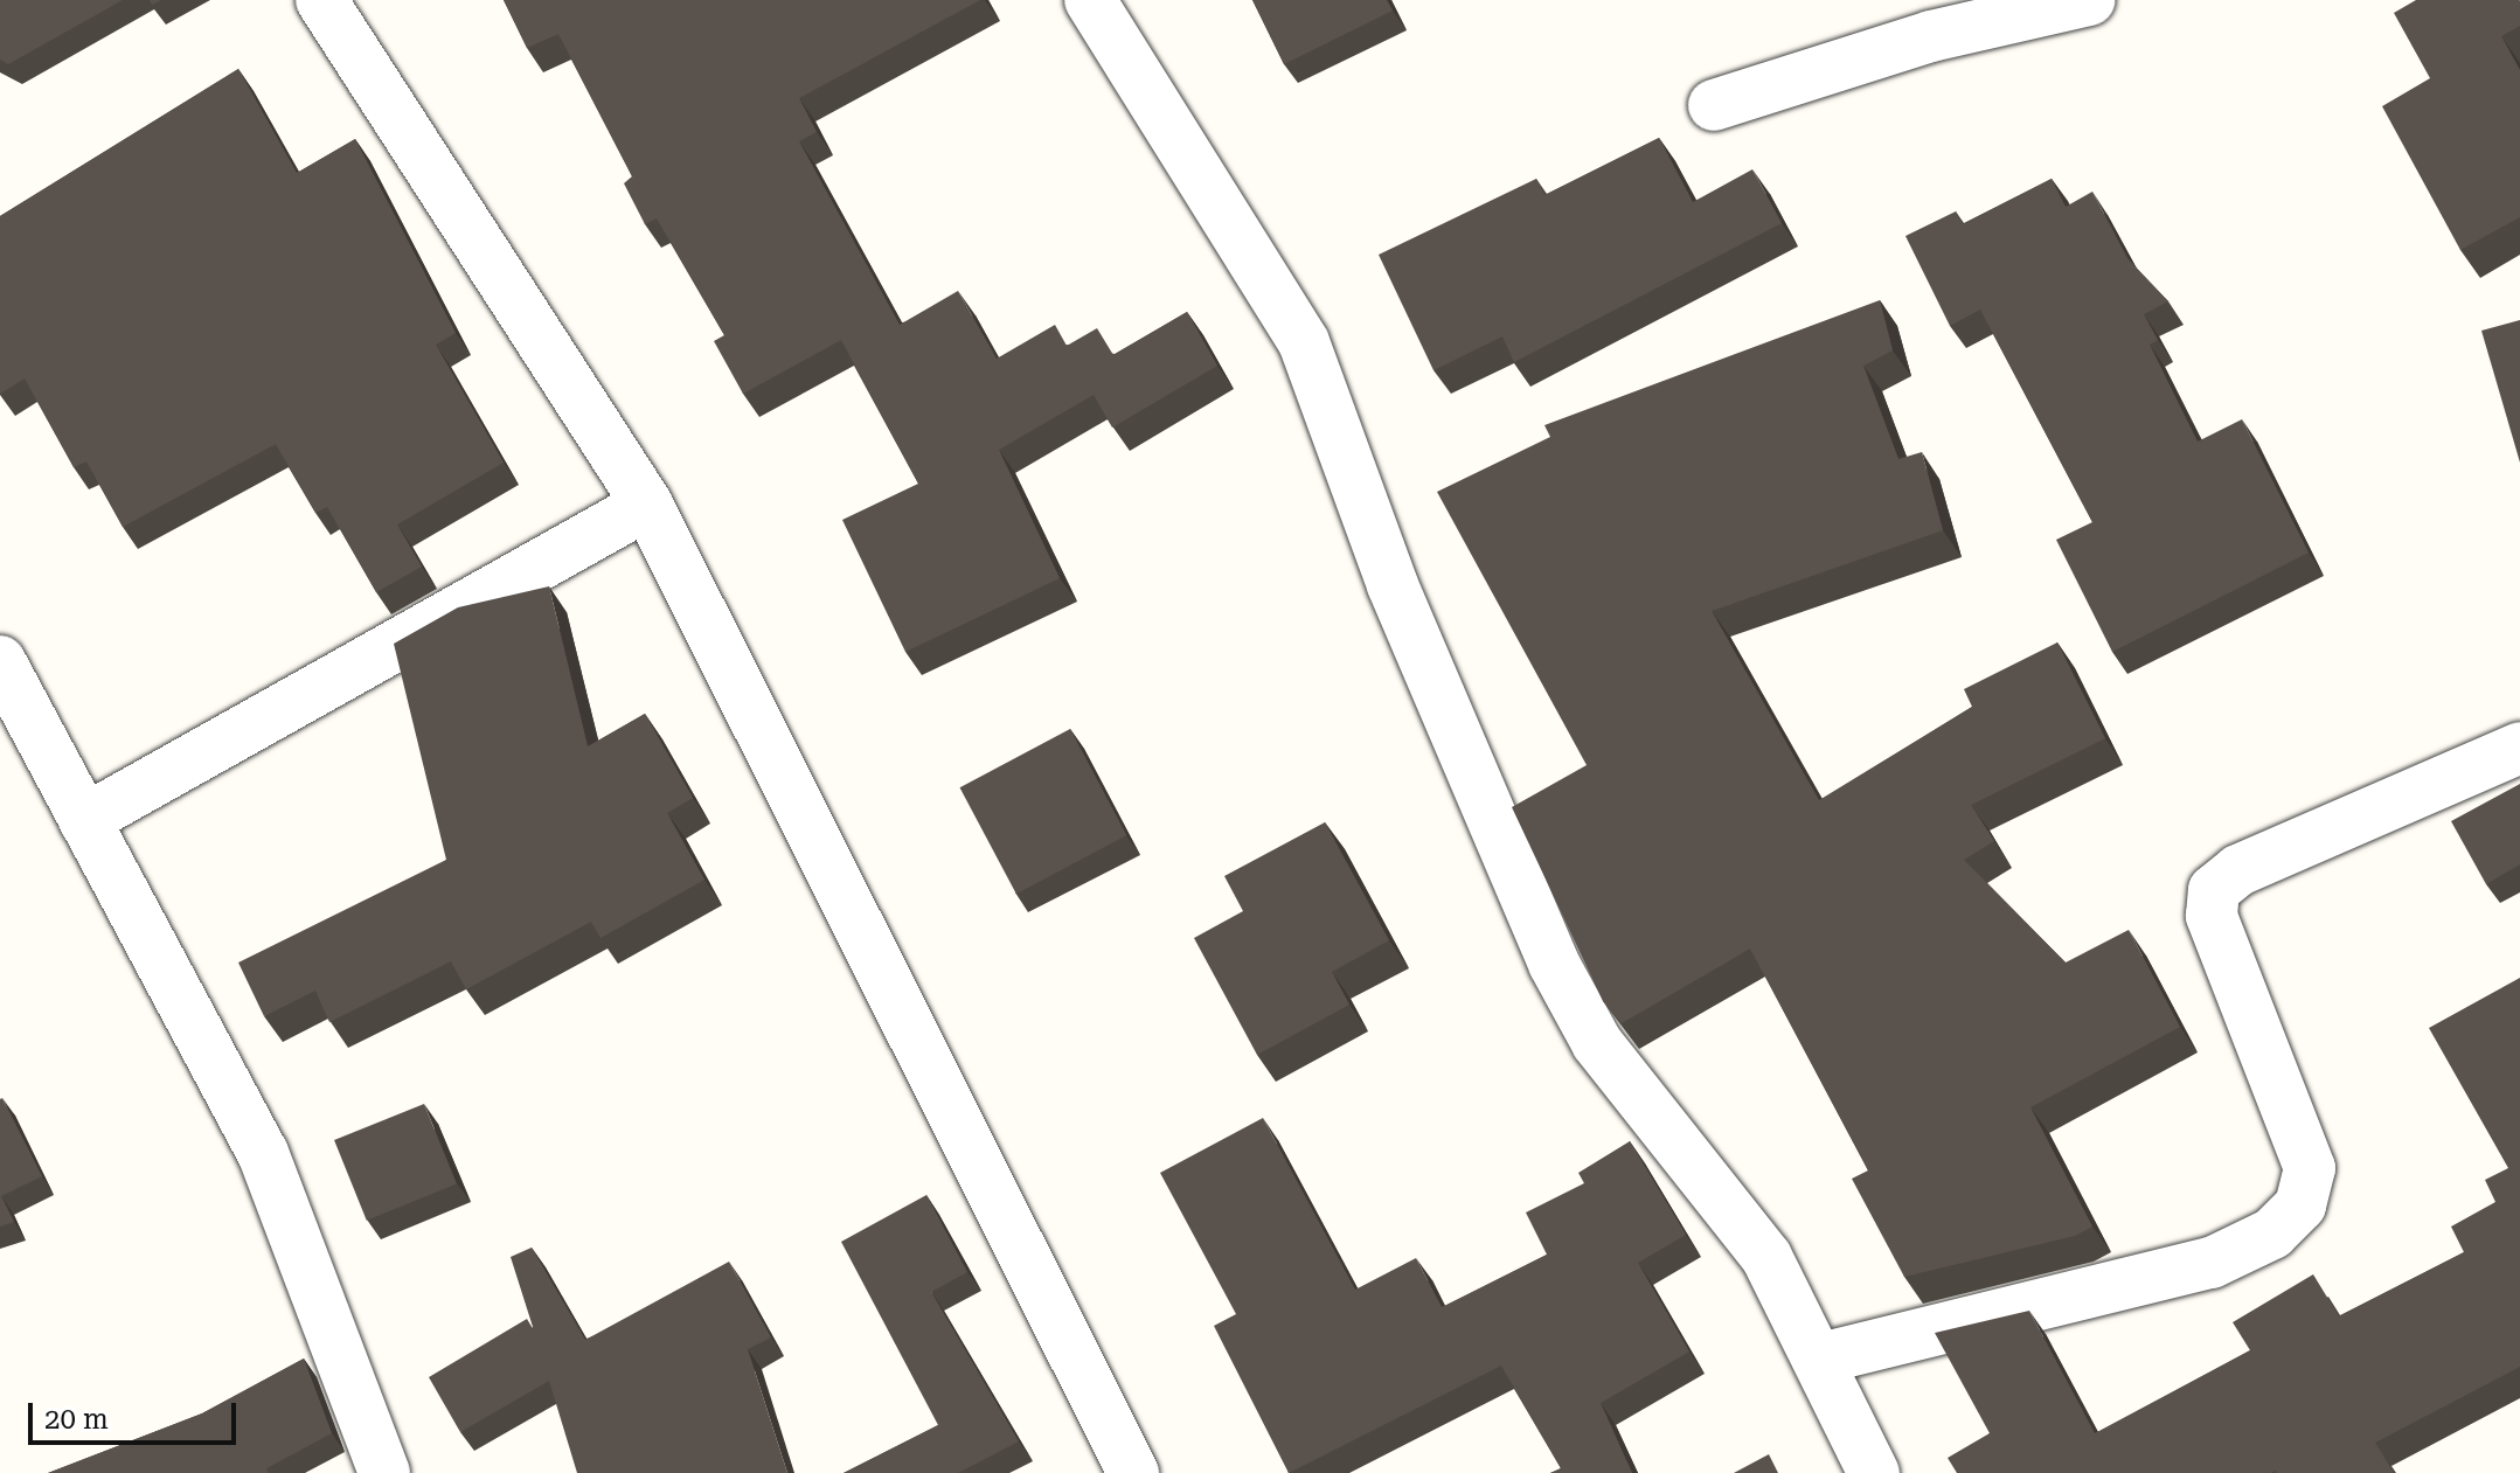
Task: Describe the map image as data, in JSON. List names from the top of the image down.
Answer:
{
  "scale_bar": "20 m"
}
